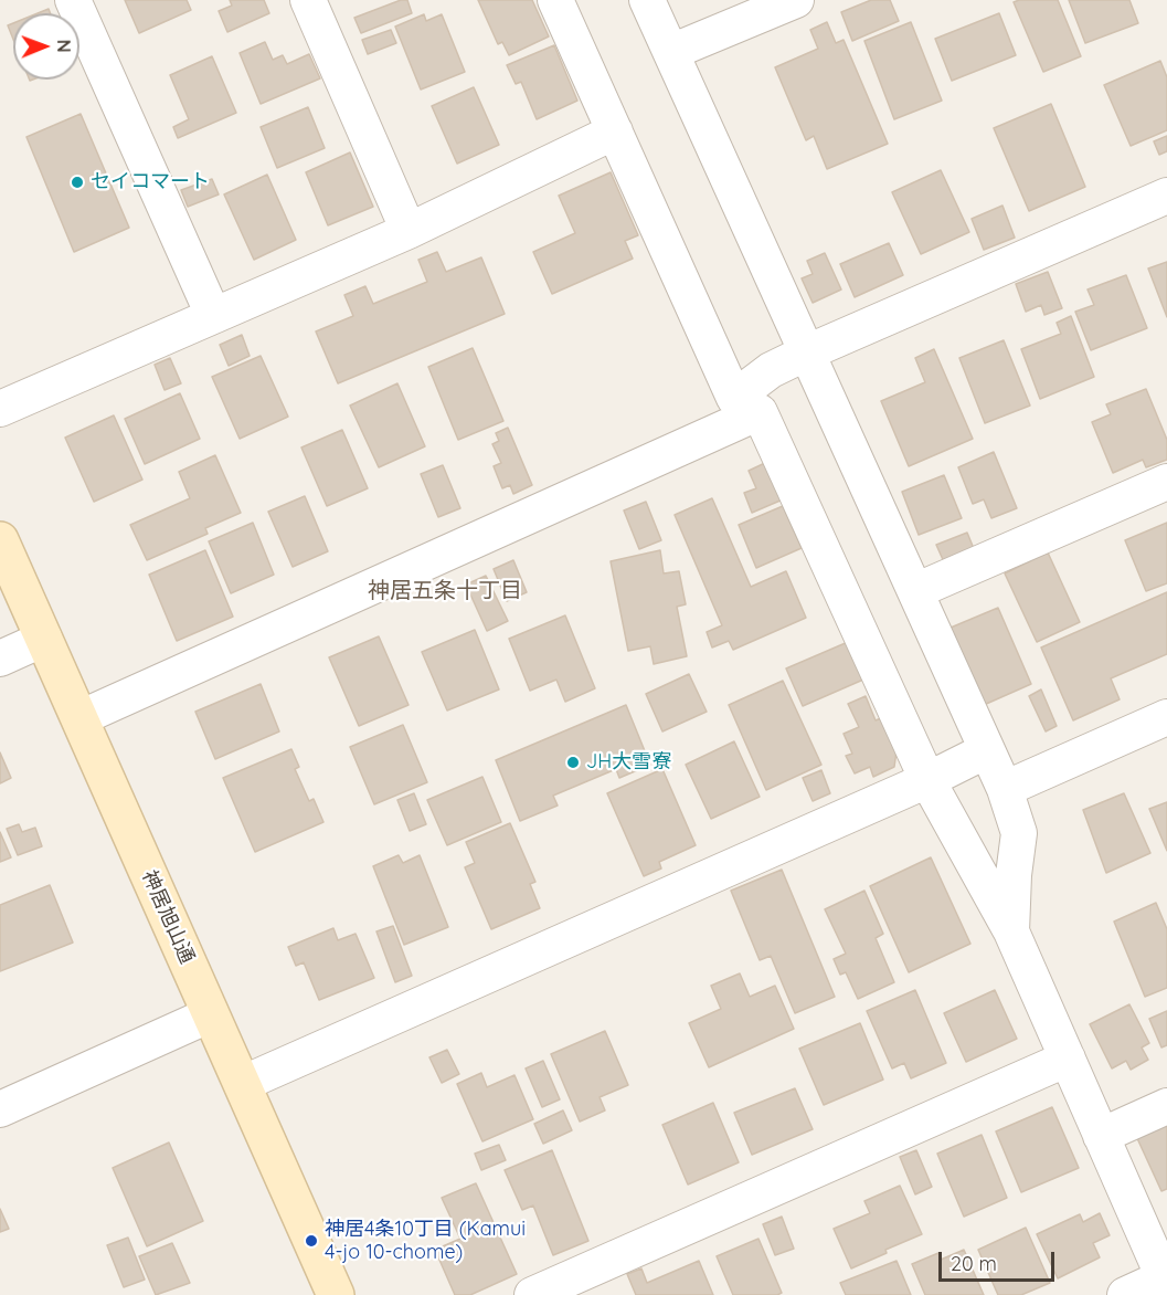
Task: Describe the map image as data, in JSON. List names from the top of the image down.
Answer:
{
  "streets": {
    "street": ["神居旭山通"]
  },
  "districts": ["神居五条十丁目"],
  "places": ["セイコマート", "JH大雪寮", "神居4条10丁目 (Kamui 4-jo 10-chome)"],
  "scale_bar": "20 m",
  "north": "right"
}
